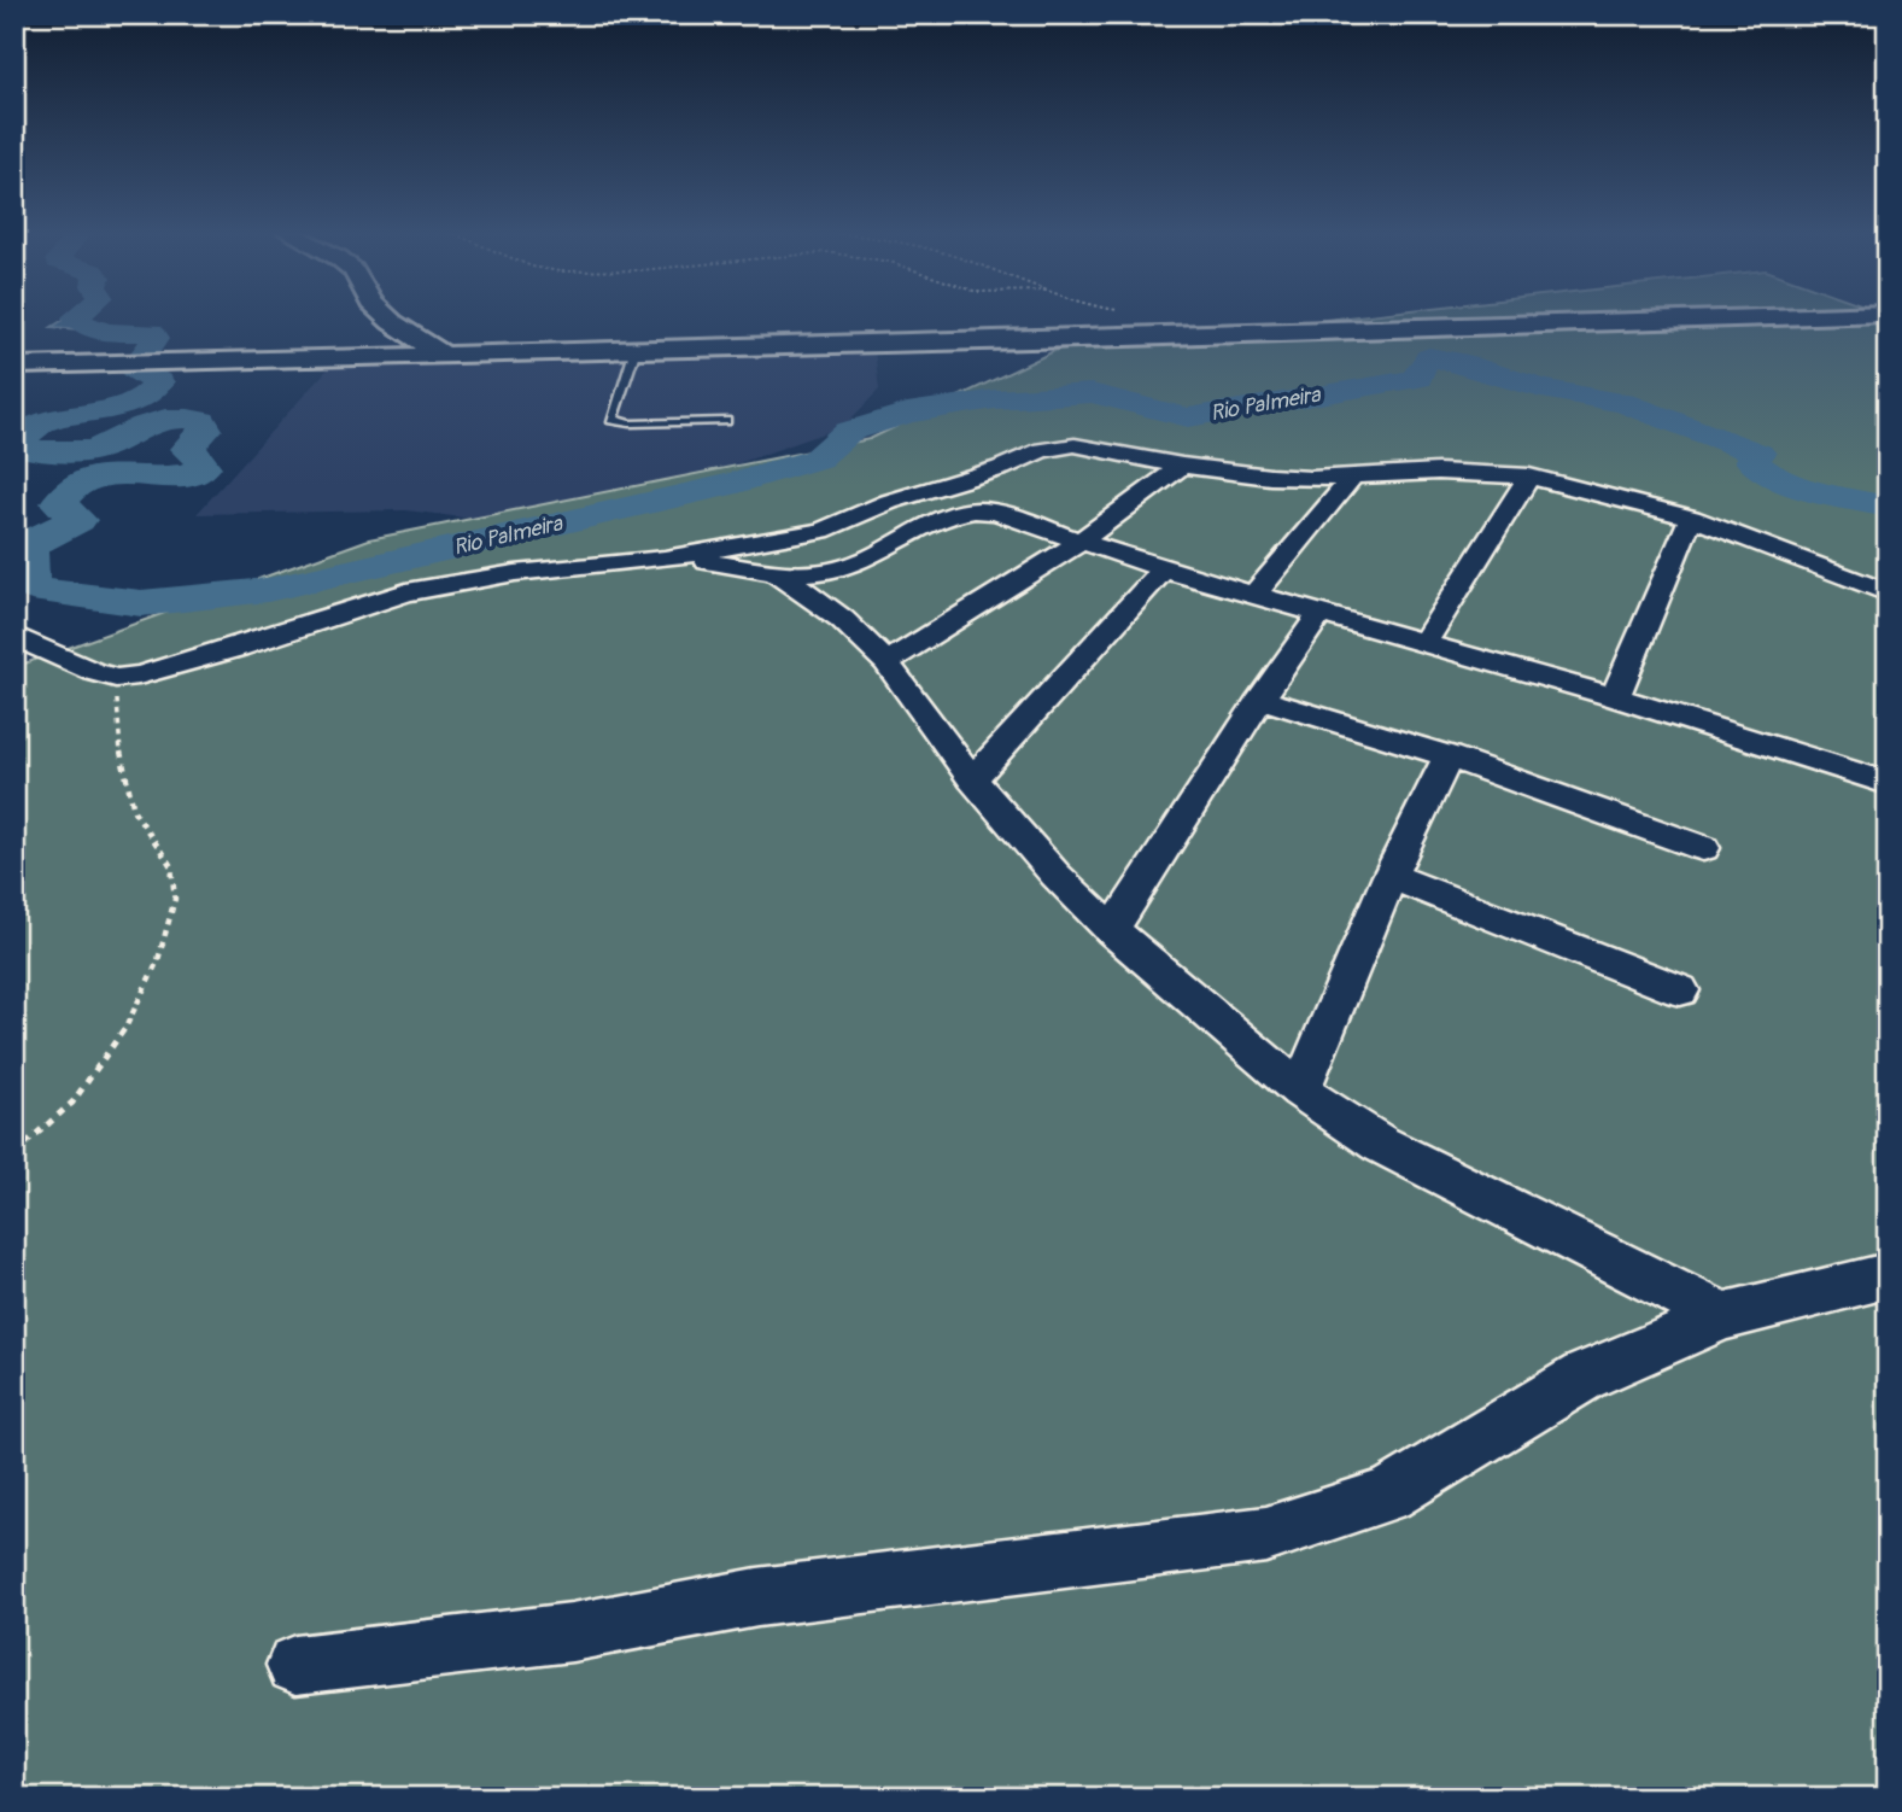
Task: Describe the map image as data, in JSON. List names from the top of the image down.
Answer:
{
  "water": ["Rio Palmeira"]
}
